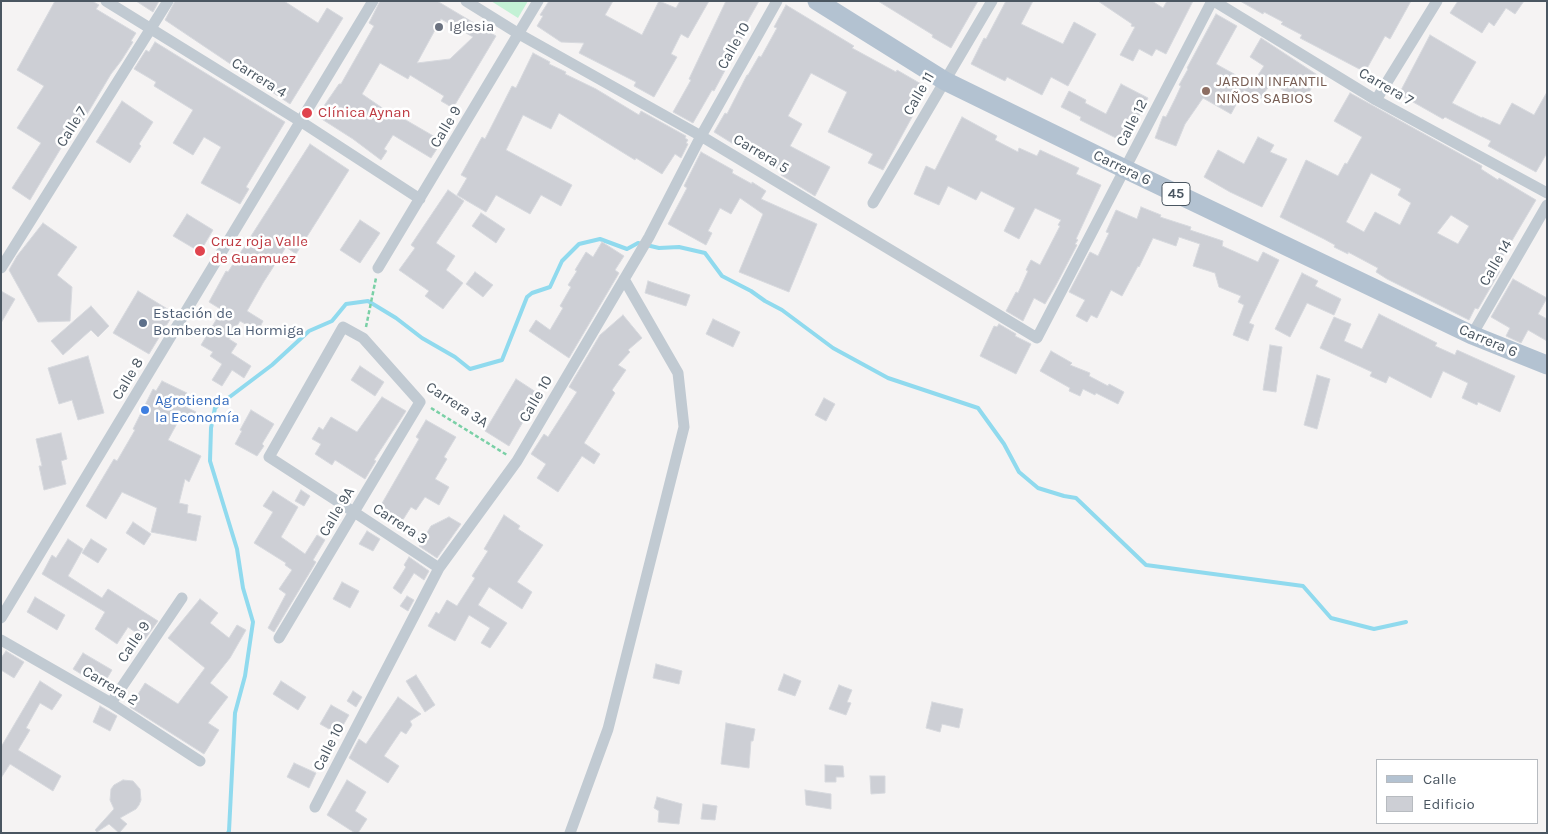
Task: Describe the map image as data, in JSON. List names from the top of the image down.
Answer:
{
  "streets": {
    "main road": ["Carrera 6", "45"],
    "street": [
      "Calle 10",
      "Carrera 4",
      "Carrera 7",
      "Calle 11",
      "Calle 12",
      "Calle 7",
      "Calle 9",
      "Carrera 5",
      "Calle 14",
      "Calle 8",
      "Carrera 3A",
      "Calle 9A",
      "Carrera 3",
      "Carrera 2"
    ]
  },
  "crossings": [
    ["Calle 10", "Carrera 5"],
    ["Calle 10", "Carrera 3A"],
    ["Calle 10", "Carrera 3"],
    ["Carrera 4", "Calle 7"],
    ["Carrera 4", "Calle 9"],
    ["Carrera 4", "Calle 8"],
    ["Carrera 7", "Calle 12"],
    ["Calle 11", "Carrera 6"],
    ["Calle 12", "Carrera 5"],
    ["Calle 12", "Carrera 6"],
    ["Calle 9", "Carrera 5"],
    ["Calle 9", "Carrera 2"],
    ["Carrera 6", "Calle 14"],
    ["Carrera 3A", "Calle 9A"],
    ["Carrera 3A", "Carrera 3"],
    ["Calle 9A", "Carrera 3"]
  ],
  "places": [
    "Iglesia",
    "JARDIN INFANTIL NIÑOS SABIOS",
    "Clínica Aynan",
    "Cruz roja Valle de Guamuez",
    "Estación de Bomberos La Hormiga",
    "Agrotienda la Economía"
  ],
  "legend": ["Calle", "Edificio"]
}
